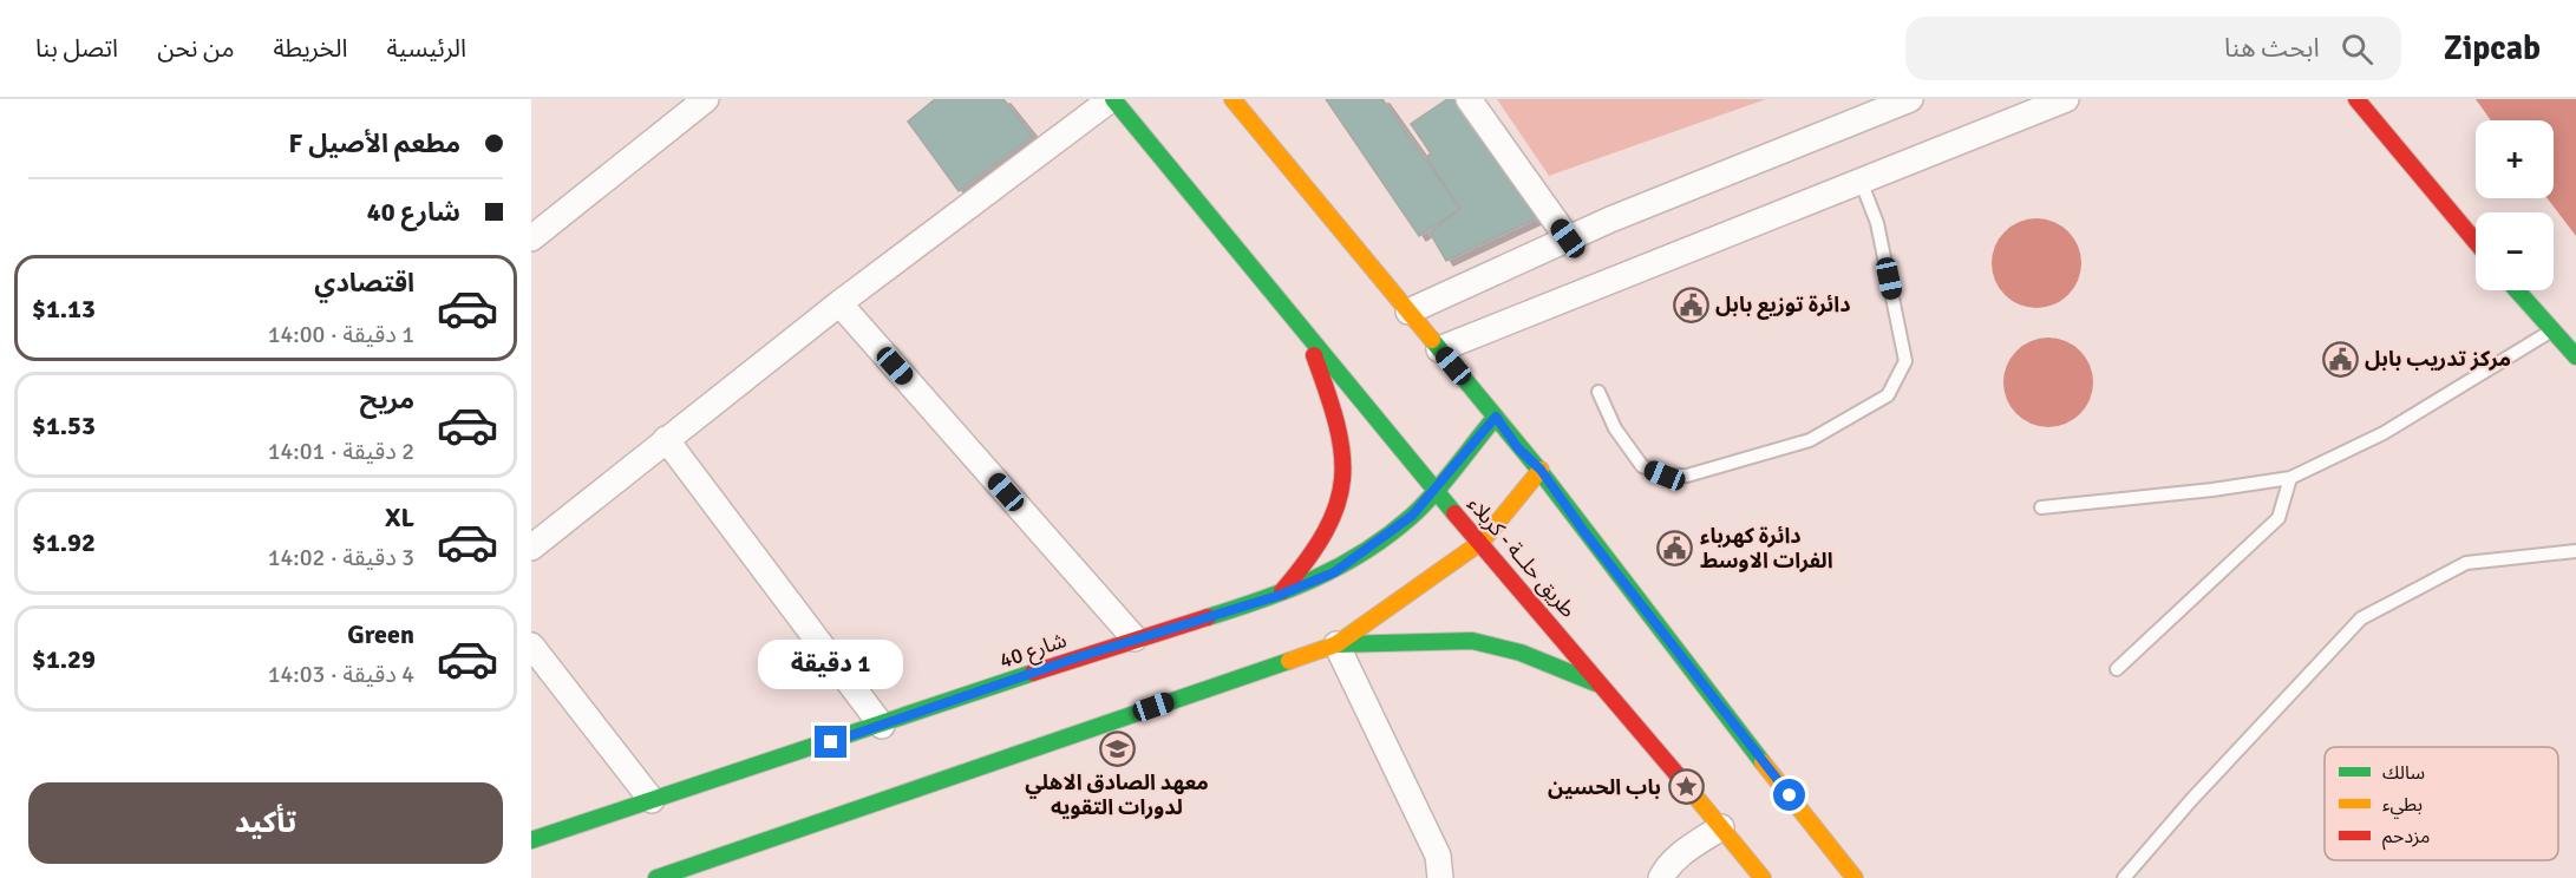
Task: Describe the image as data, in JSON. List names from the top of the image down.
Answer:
{
  "streets": {
    "main road": ["طريق حلــة - كربلاء", "شارع 40"]
  },
  "crossings": [
    ["طريق حلــة - كربلاء", "شارع 40"]
  ],
  "places": {
    "public building": ["دائرة توزيع بابل", "مركز تدريب بابل", "دائرة كهرباء الفرات الاوسط"],
    "school or university": ["معهد الصادق الاهلي لدورات التقويه"],
    "place": ["باب الحسين"]
  },
  "legend": ["سالك", "بطيء", "مزدحم"],
  "page": {
    "header": "Zipcab",
    "search": "ابحث هنا",
    "nav": [
      "الرئيسية",
      "الخريطة",
      "من نحن",
      "اتصل بنا"
    ],
    "banner": ["مطعم الأصيل F", "شارع 40"],
    "map_buttons": ["+", "−"],
    "list": [
      {
        "name": "اقتصادي",
        "note": "1 دقيقة · 14:00",
        "value": "$1.13"
      },
      {
        "name": "مريح",
        "note": "2 دقيقة · 14:01",
        "value": "$1.53"
      },
      {
        "name": "XL",
        "note": "3 دقيقة · 14:02",
        "value": "$1.92"
      },
      {
        "name": "Green",
        "note": "4 دقيقة · 14:03",
        "value": "$1.29"
      }
    ],
    "bubble": "1 دقيقة",
    "buttons": "تأكيد"
  }
}
